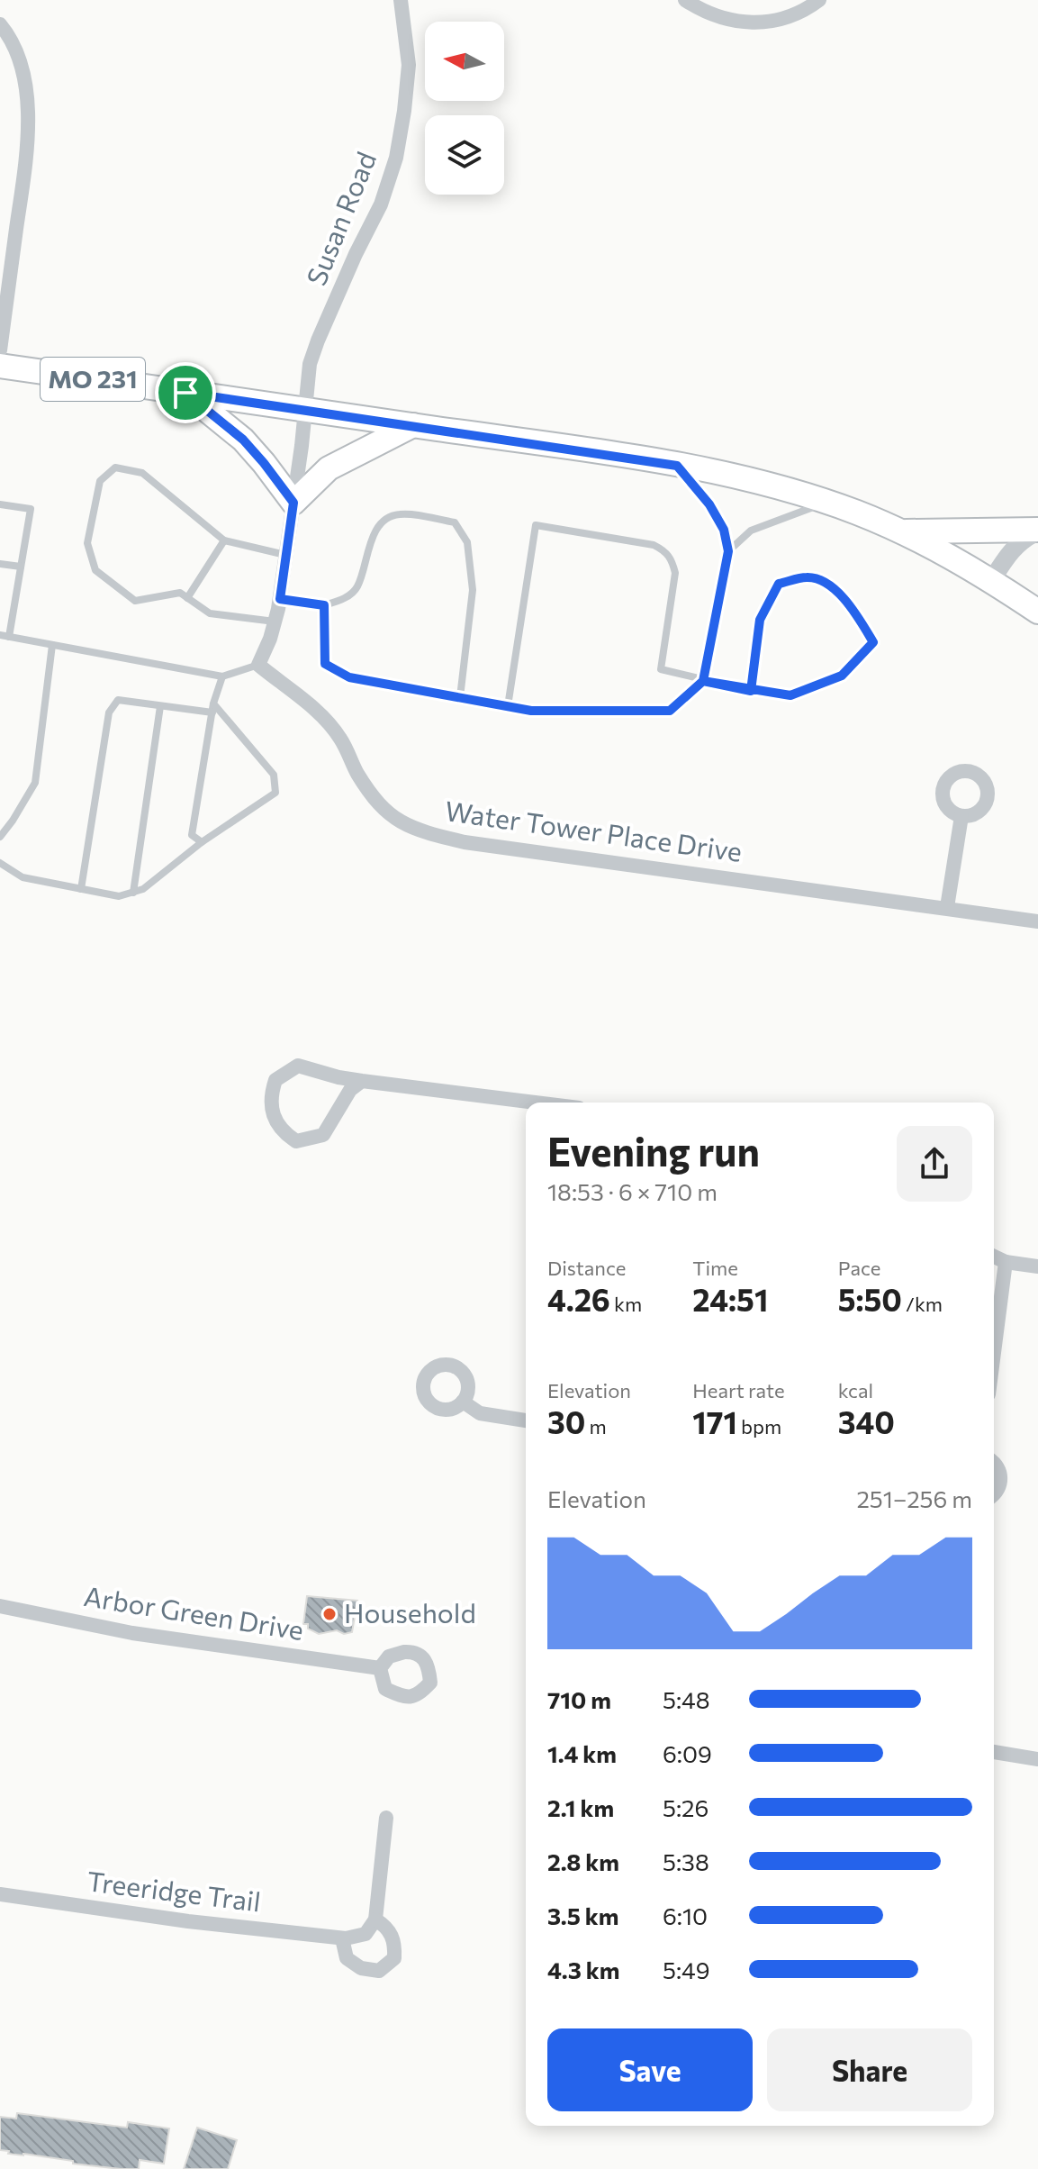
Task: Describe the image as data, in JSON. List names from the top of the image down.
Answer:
{
  "streets": {
    "main road": ["MO 231"],
    "street": [
      "Susan Road",
      "Water Tower Place Drive",
      "Arbor Green Drive",
      "Treeridge Trail"
    ]
  },
  "crossings": [
    ["Susan Road", "MO 231"]
  ],
  "places": ["Household"],
  "north": "left",
  "page": {
    "heading": ["Evening run", "18:53 · 6 × 710 m"],
    "stats": [
      ["Distance", "4.26 km"],
      ["Time", "24:51"],
      ["Pace", "5:50 /km"],
      ["Elevation", "30 m"],
      ["Heart rate", "171 bpm"],
      ["kcal", "340"]
    ],
    "chart": ["Elevation", "251–256 m"],
    "list": [
      {
        "name": "710 m",
        "note": "5:48"
      },
      {
        "name": "1.4 km",
        "note": "6:09"
      },
      {
        "name": "2.1 km",
        "note": "5:26"
      },
      {
        "name": "2.8 km",
        "note": "5:38"
      },
      {
        "name": "3.5 km",
        "note": "6:10"
      },
      {
        "name": "4.3 km",
        "note": "5:49"
      }
    ],
    "buttons": ["Save", "Share"]
  }
}
